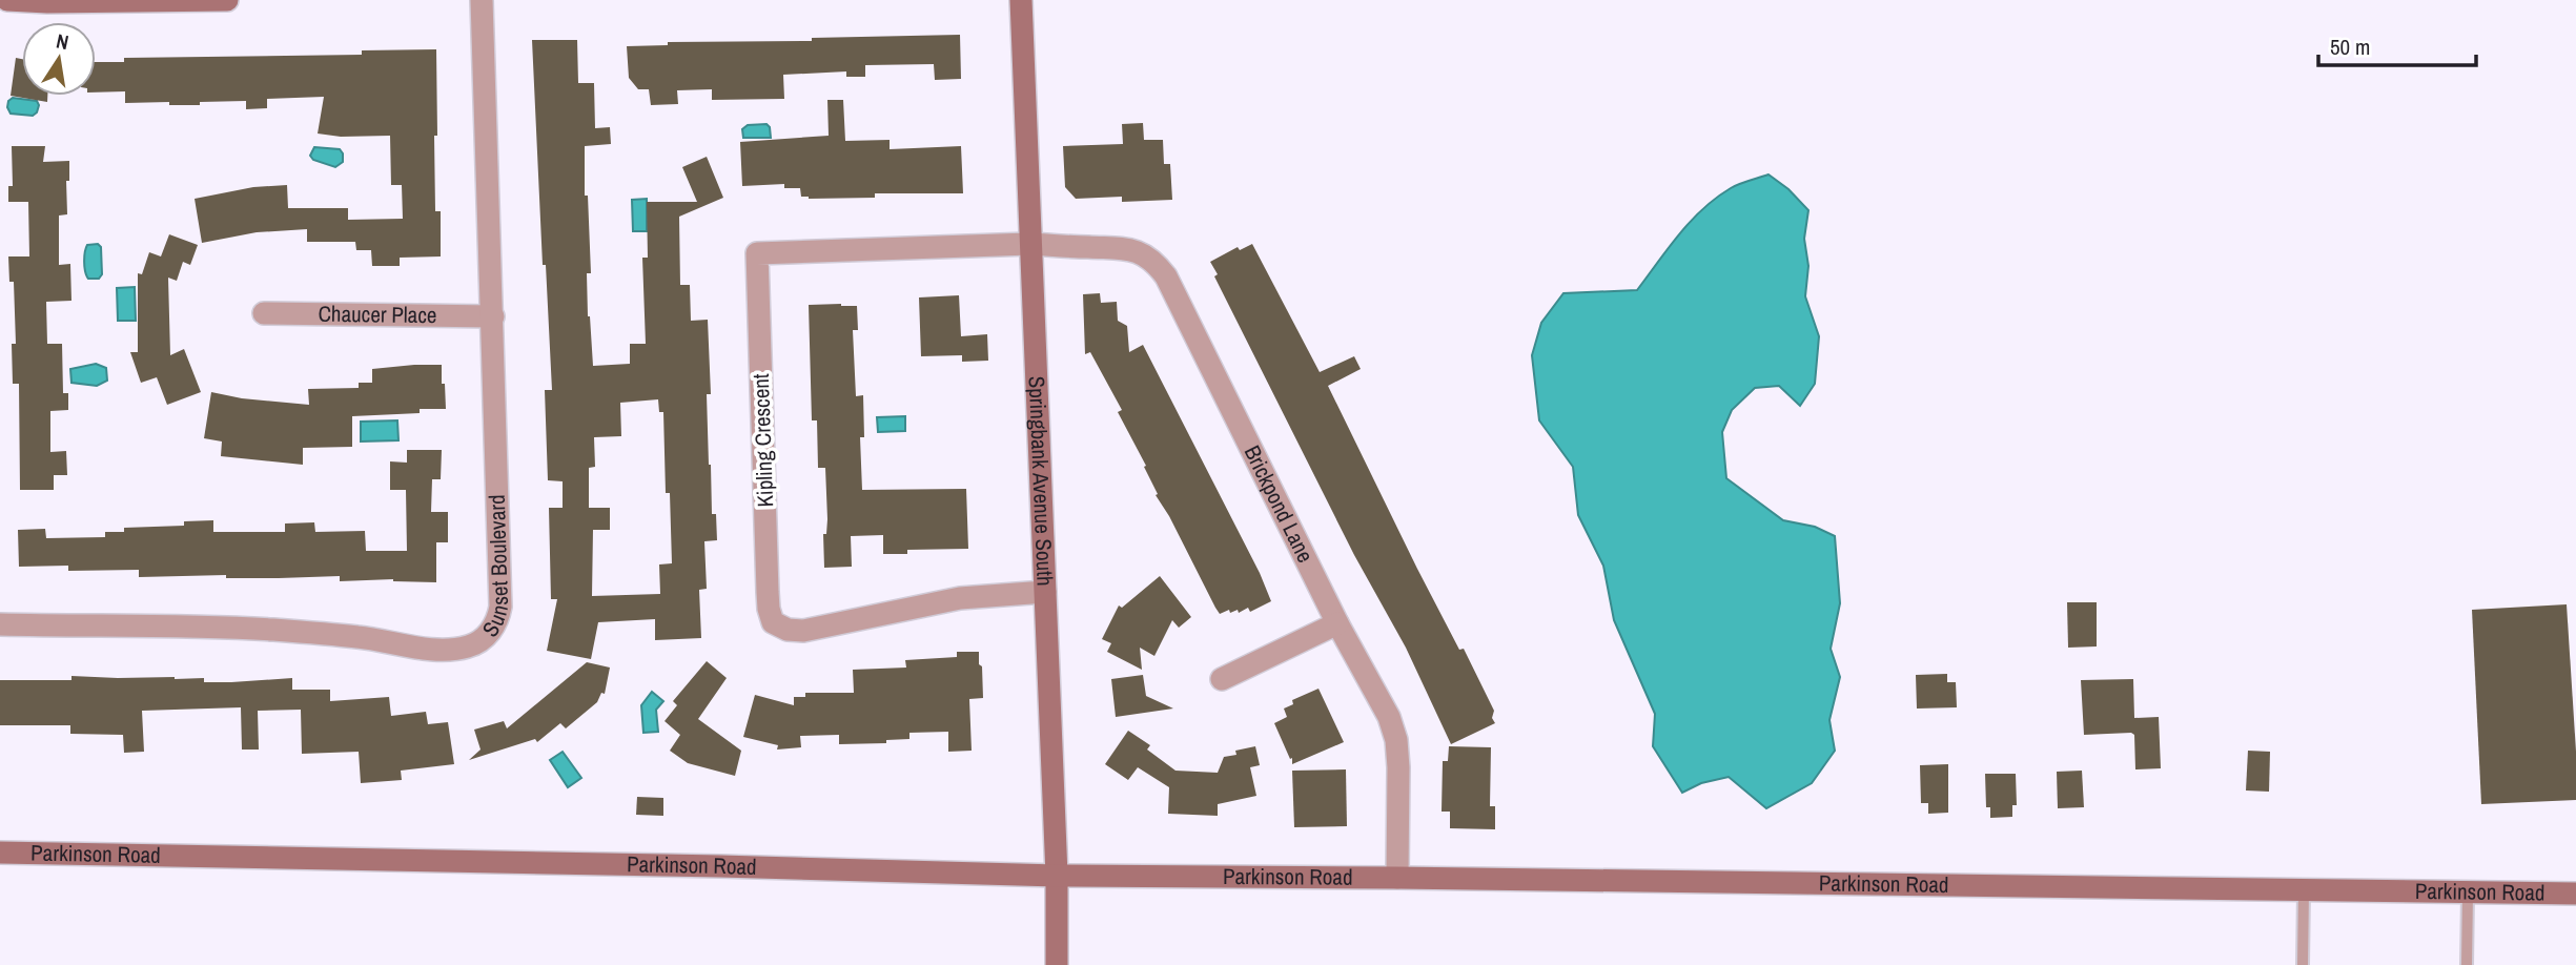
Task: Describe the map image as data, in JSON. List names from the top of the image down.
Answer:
{
  "streets": {
    "main road": ["Springbank Avenue South", "Parkinson Road"],
    "street": [
      "Chaucer Place",
      "Kipling Crescent",
      "Brickpond Lane",
      "Sunset Boulevard"
    ]
  },
  "crossings": [
    ["Chaucer Place", "Sunset Boulevard"],
    ["Kipling Crescent", "Springbank Avenue South"],
    ["Kipling Crescent", "Brickpond Lane"],
    ["Springbank Avenue South", "Brickpond Lane"],
    ["Springbank Avenue South", "Parkinson Road"],
    ["Brickpond Lane", "Parkinson Road"]
  ],
  "scale_bar": "50 m",
  "north": "top"
}
